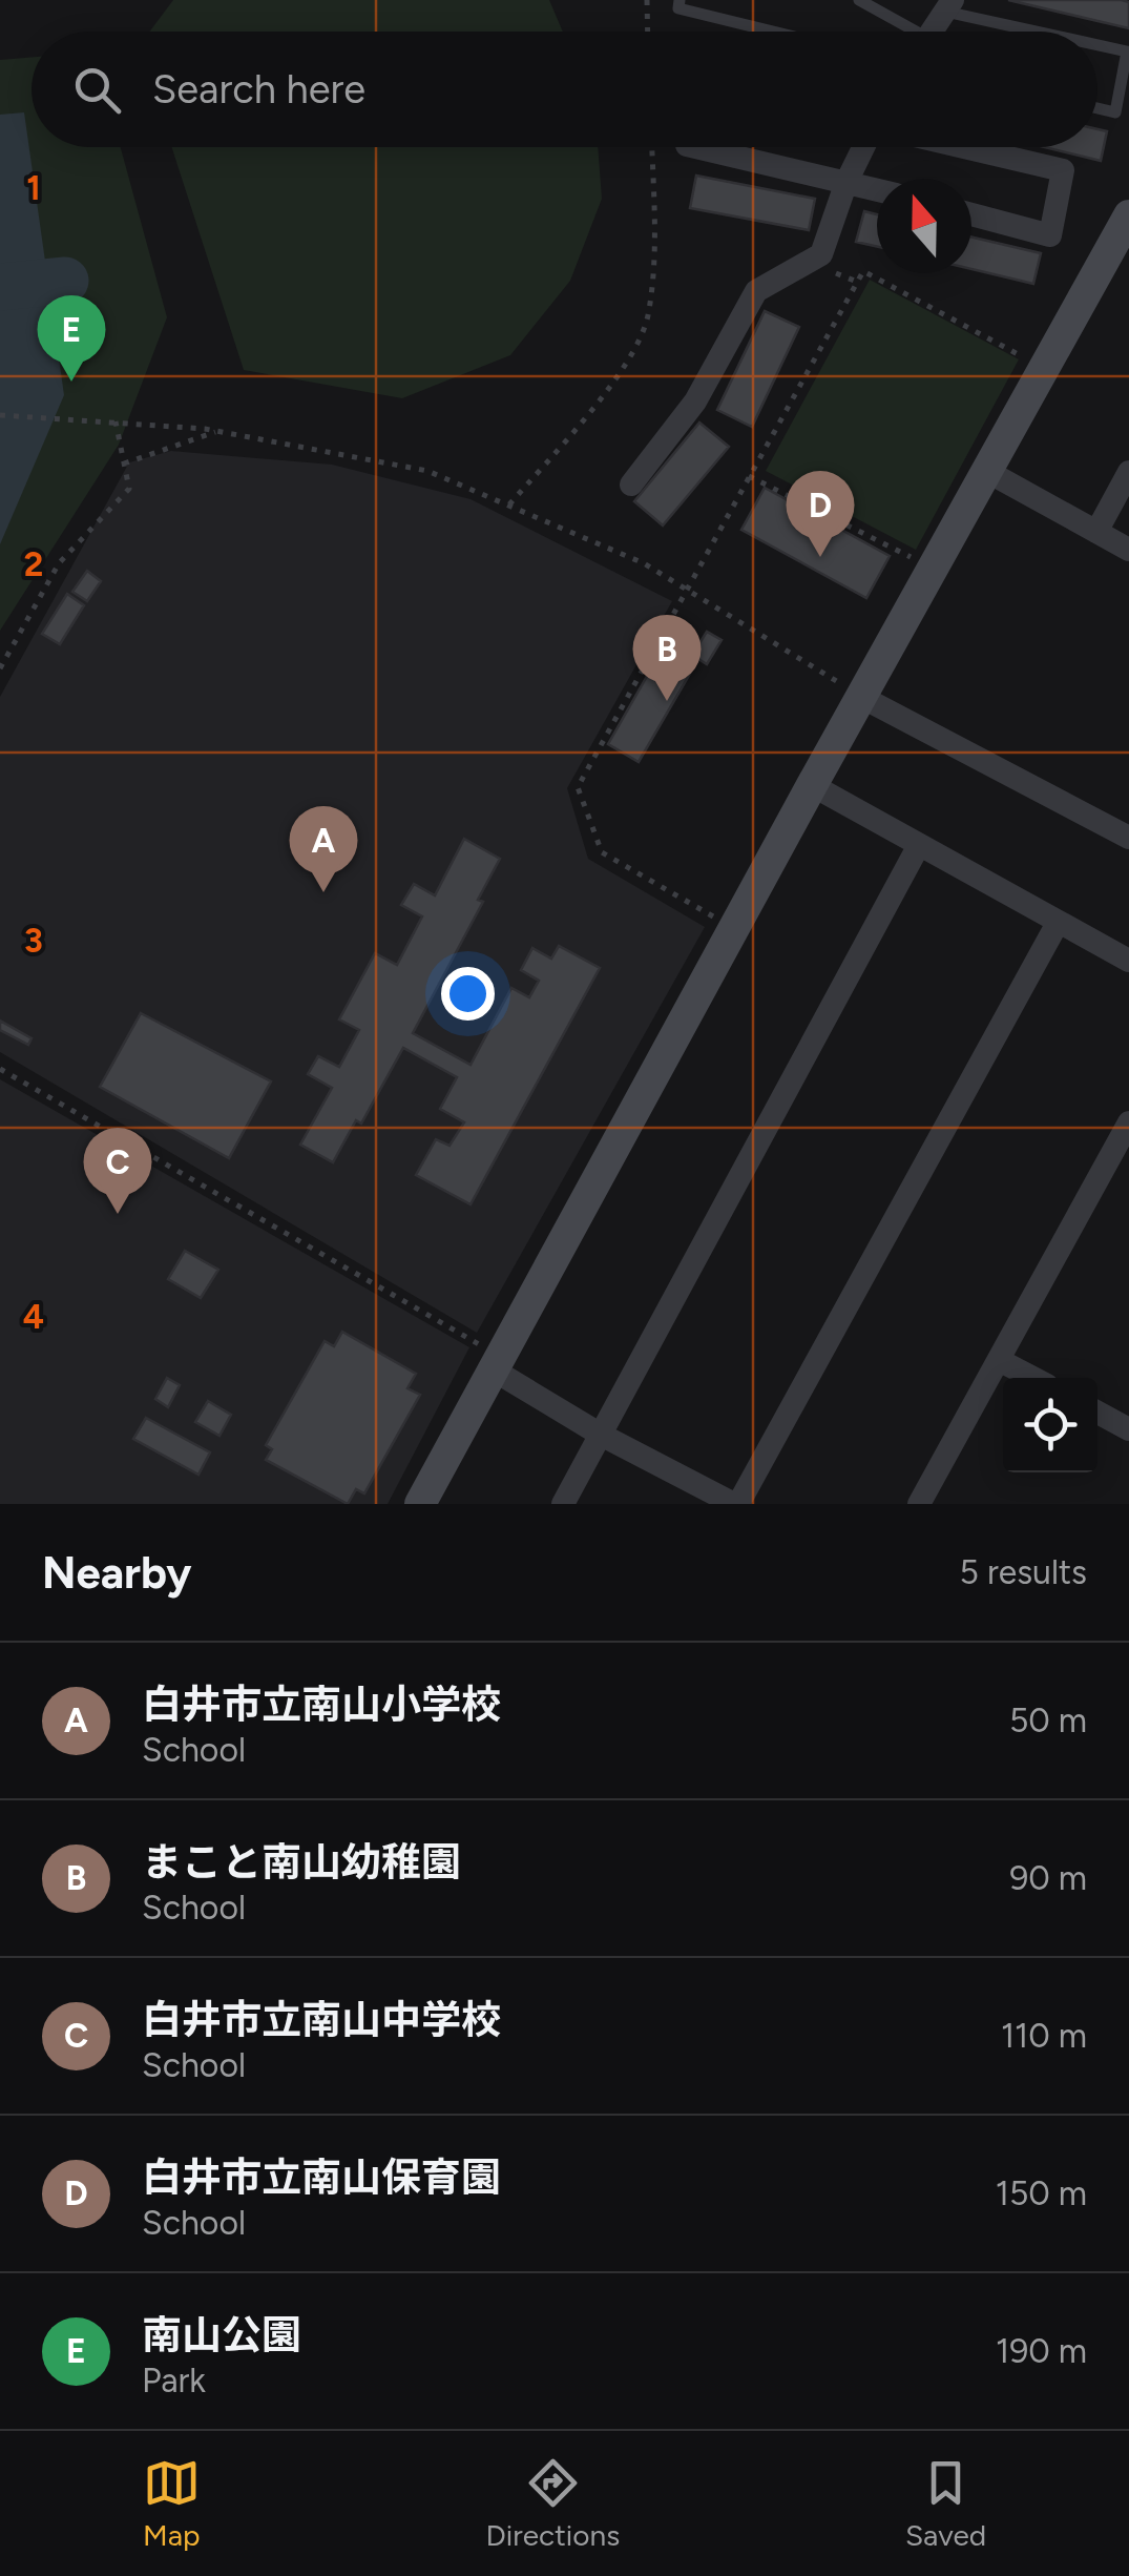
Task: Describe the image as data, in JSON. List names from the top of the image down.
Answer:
{
  "north": "top",
  "page": {
    "search": "Search here",
    "pins": [
      "E",
      "D",
      "B",
      "A",
      "C"
    ],
    "heading": ["Nearby", "5 results"],
    "list": [
      {
        "mark": "A",
        "name": "白井市立南山小学校",
        "note": "School",
        "value": "50 m"
      },
      {
        "mark": "B",
        "name": "まこと南山幼稚園",
        "note": "School",
        "value": "90 m"
      },
      {
        "mark": "C",
        "name": "白井市立南山中学校",
        "note": "School",
        "value": "110 m"
      },
      {
        "mark": "D",
        "name": "白井市立南山保育園",
        "note": "School",
        "value": "150 m"
      },
      {
        "mark": "E",
        "name": "南山公園",
        "note": "Park",
        "value": "190 m"
      }
    ],
    "nav": ["Map", "Directions", "Saved"]
  },
  "grid": {
    "rows": [
      "1",
      "2",
      "3",
      "4"
    ]
  }
}
